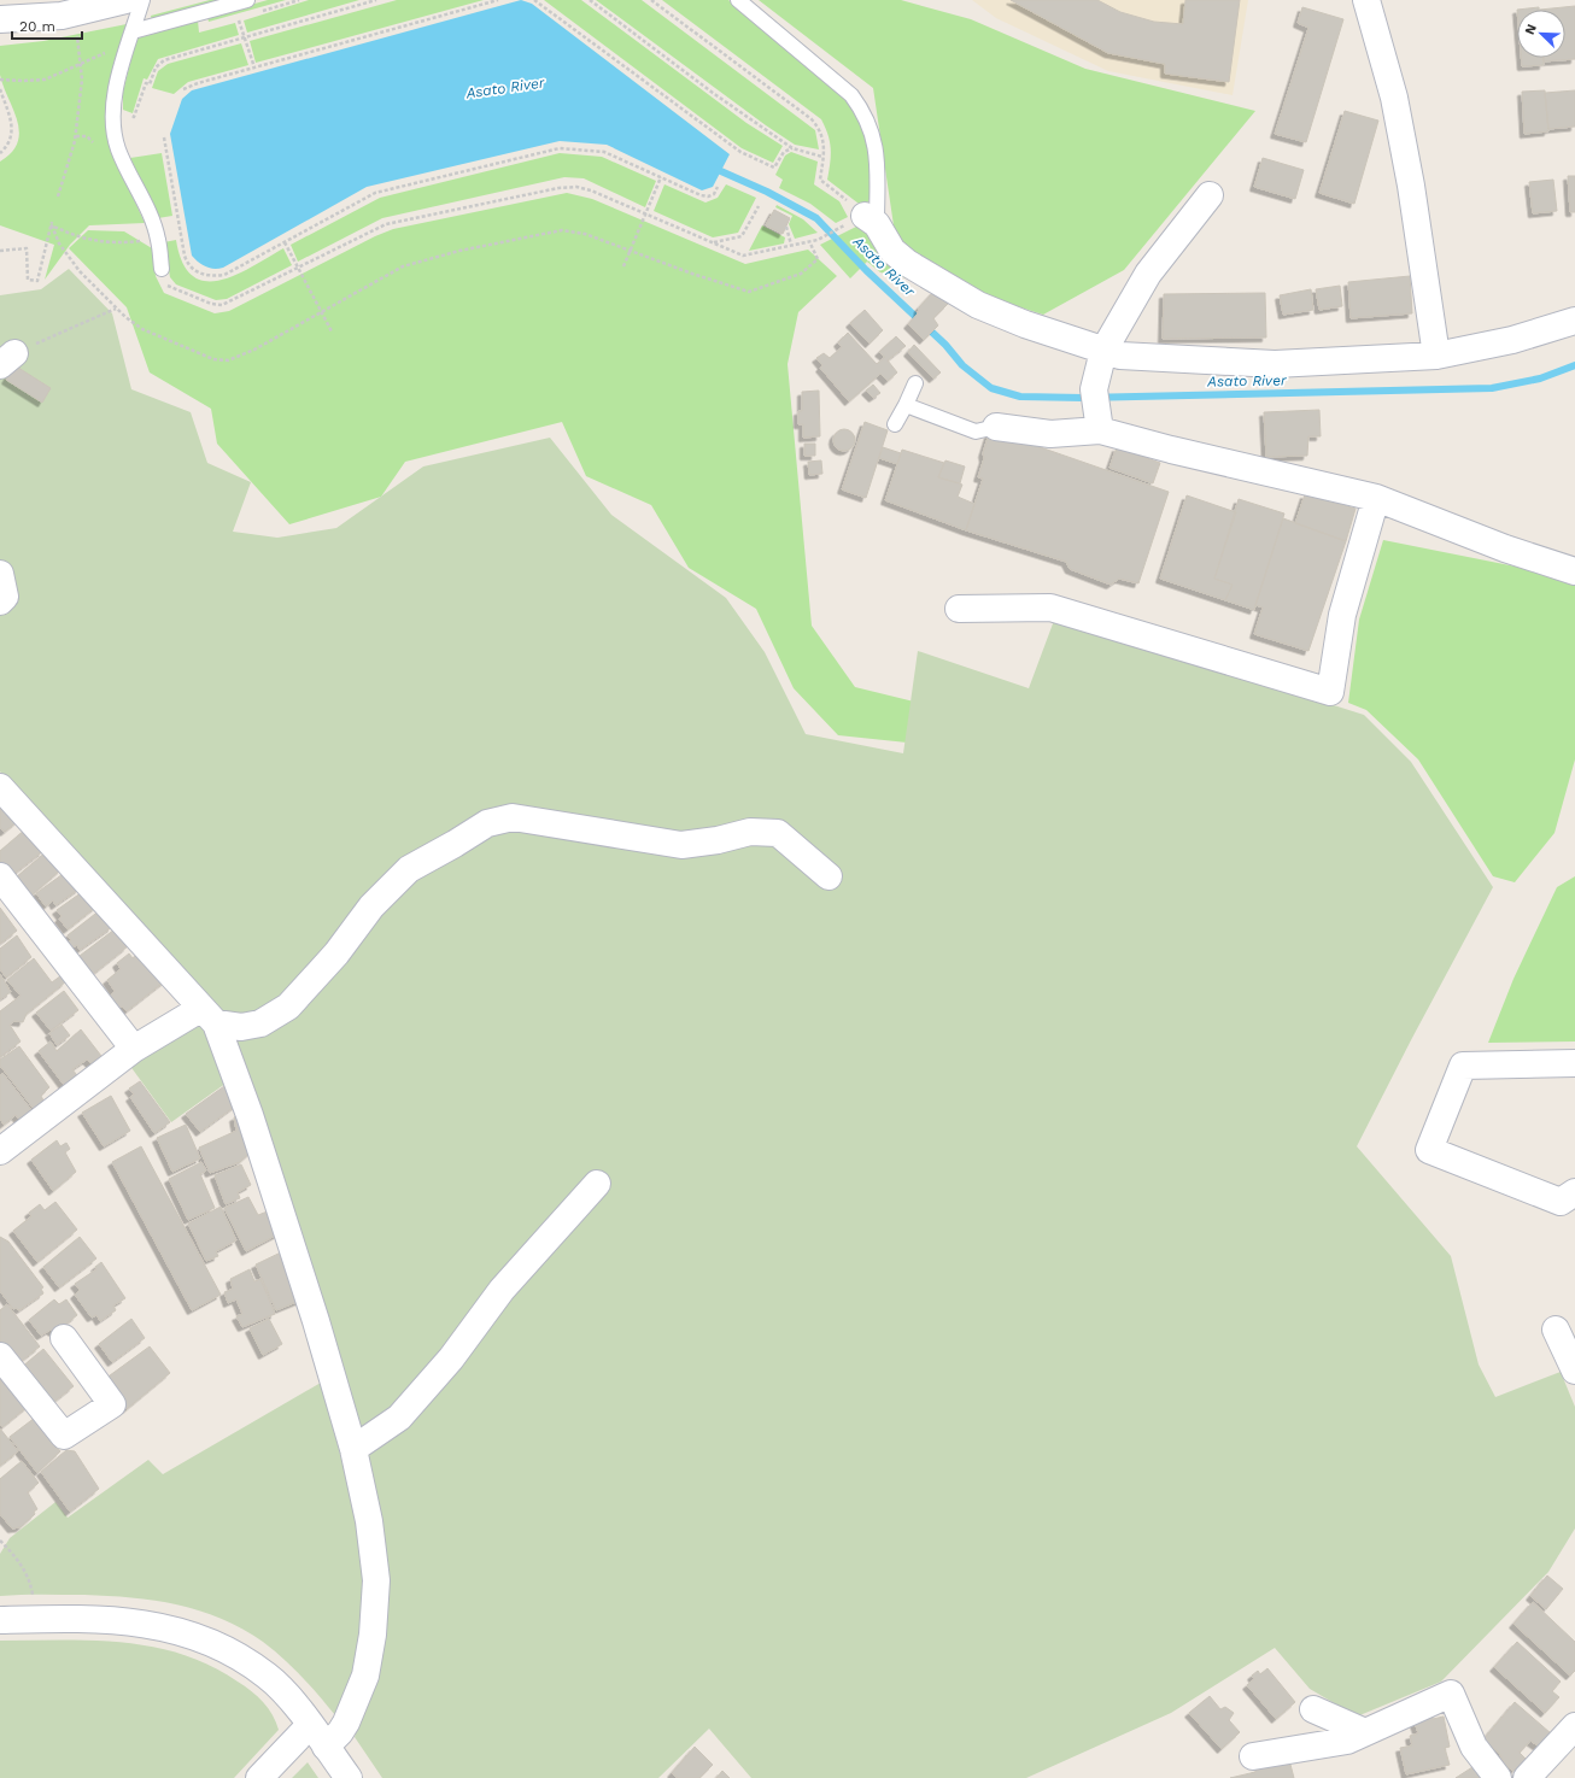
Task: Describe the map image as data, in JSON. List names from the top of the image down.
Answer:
{
  "water": ["Asato River"],
  "scale_bar": "20 m",
  "north": "top left"
}
